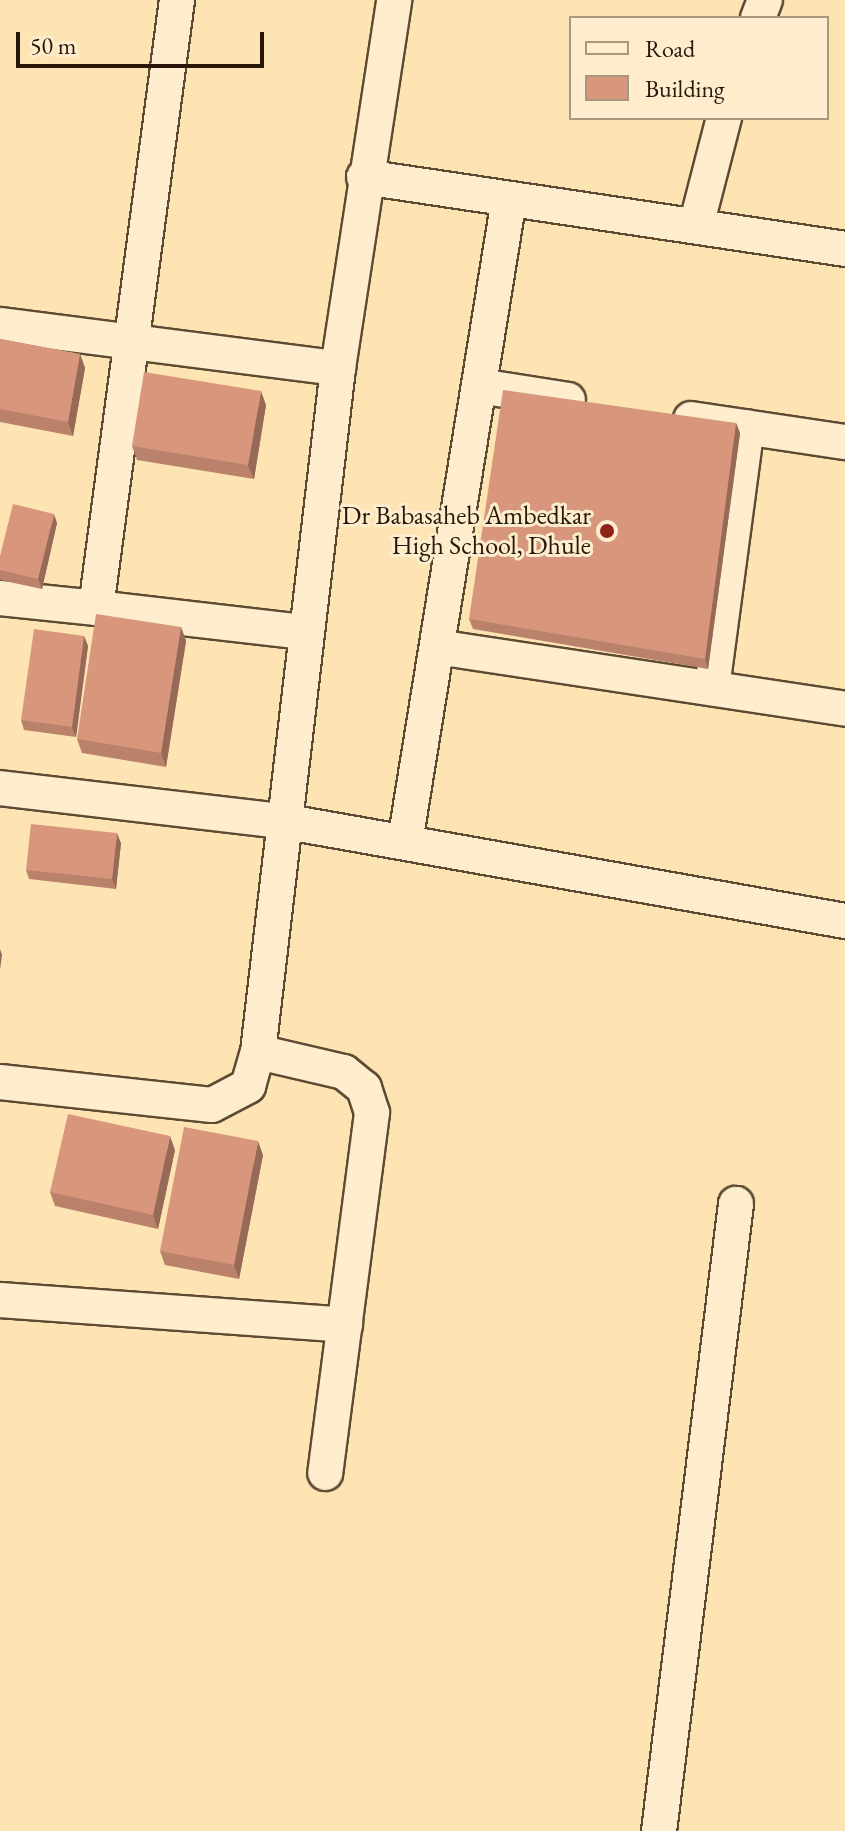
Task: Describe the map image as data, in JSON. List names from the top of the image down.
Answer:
{
  "places": ["Dr Babasaheb Ambedkar High School, Dhule"],
  "legend": ["Road", "Building"],
  "scale_bar": "50 m"
}
